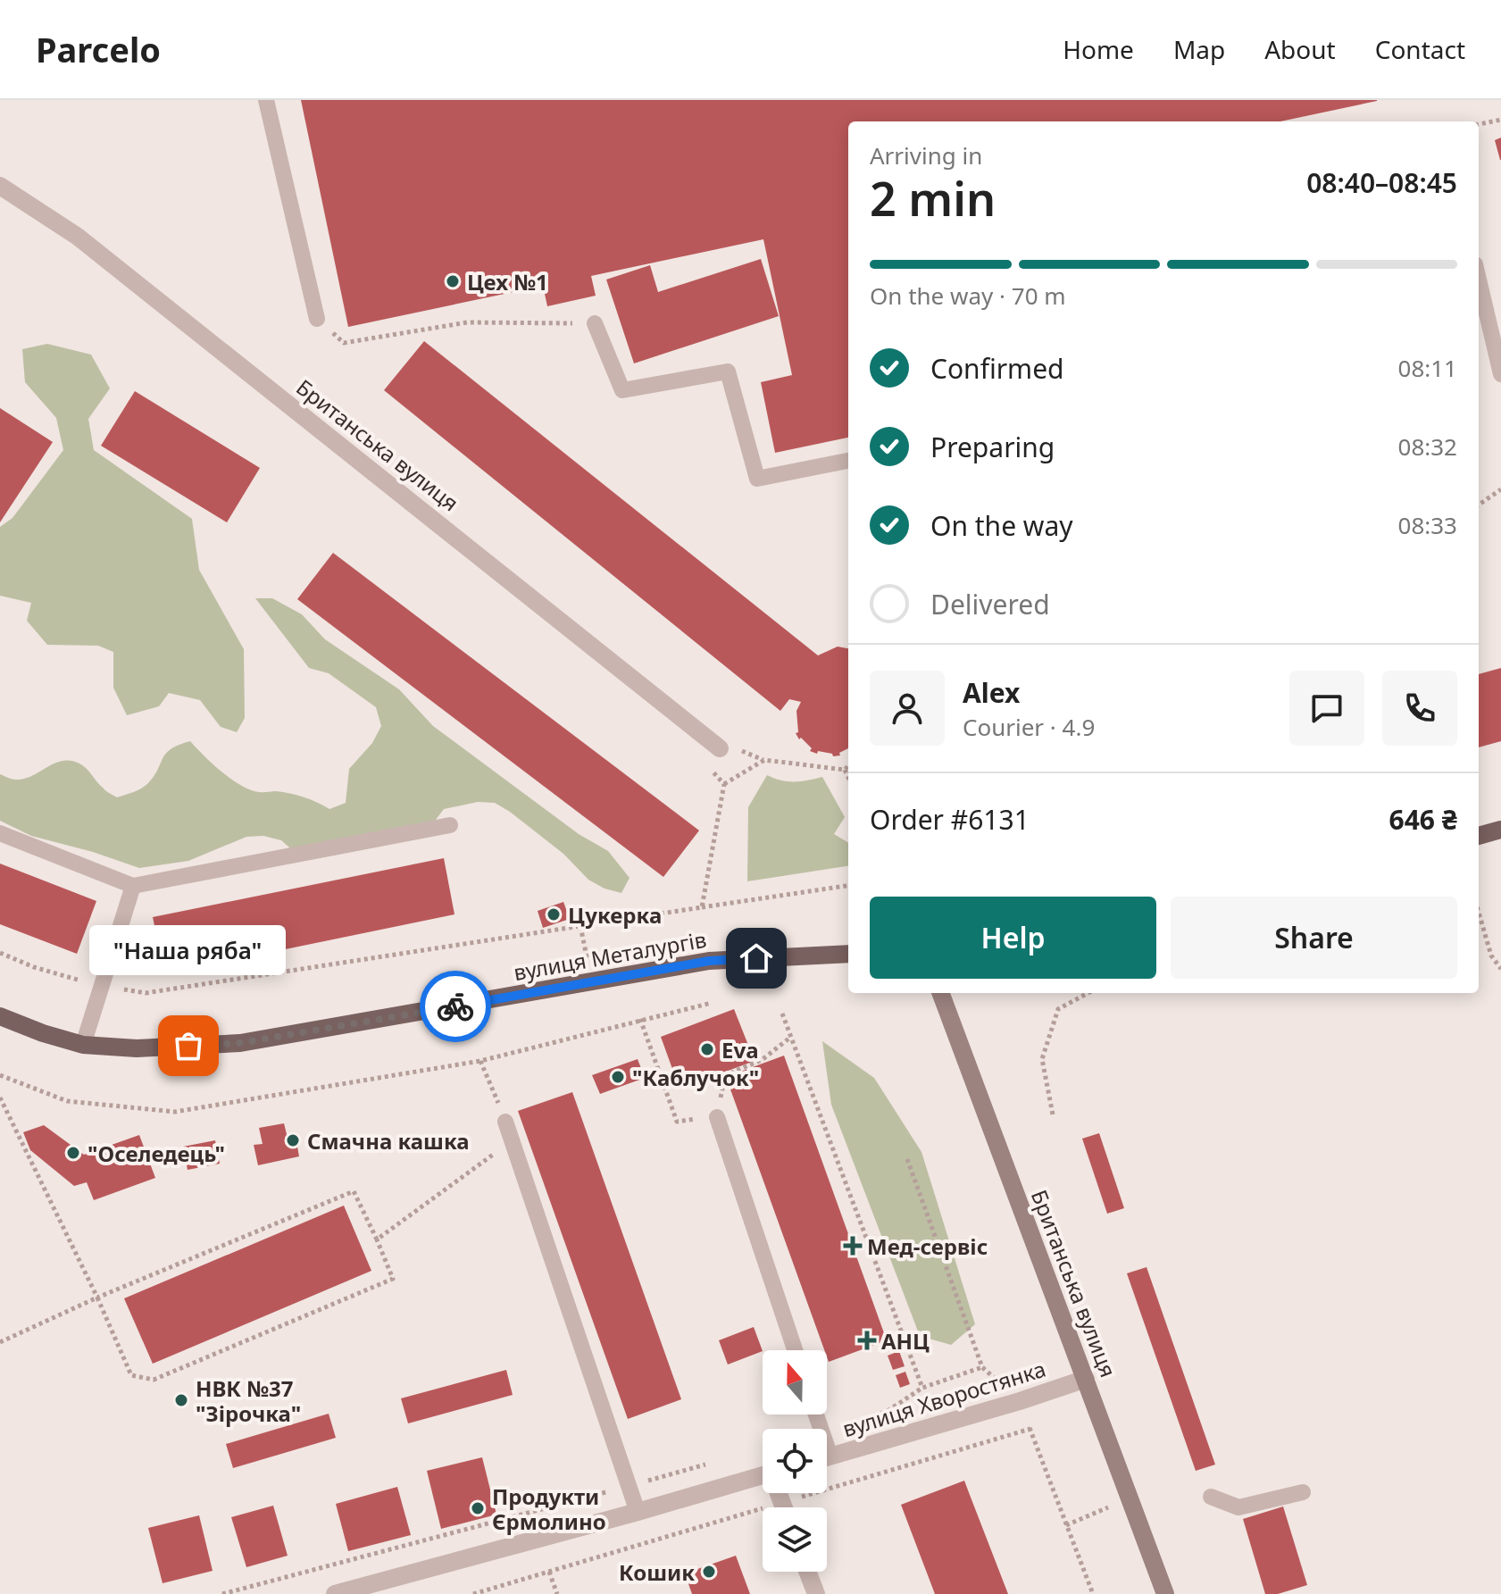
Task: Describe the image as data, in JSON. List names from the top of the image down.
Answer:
{
  "streets": {
    "main road": ["Британська вулиця", "вулиця Металургів"],
    "street": ["вулиця Хворостянка"]
  },
  "crossings": [
    ["Британська вулиця", "вулиця Хворостянка"]
  ],
  "places": {
    "other": [
      "Цех №1",
      "Цукерка",
      "\"Наша ряба\"",
      "Eva",
      "\"Каблучок\"",
      "Смачна кашка",
      "\"Оселедець\"",
      "НВК №37 \"Зірочка\"",
      "Продукти Єрмолино",
      "Кошик"
    ],
    "health": ["Мед-сервіс", "АНЦ"]
  },
  "north": "top",
  "page": {
    "header": "Parcelo",
    "nav": [
      "Home",
      "Map",
      "About",
      "Contact"
    ],
    "heading": ["2 min", "Arriving in", "08:40–08:45"],
    "panel": [
      "Alex",
      "Courier · 4.9",
      "Order #6131",
      "646 ₴"
    ],
    "bar": "On the way · 70 m",
    "list": [
      ["Confirmed", "08:11"],
      ["Preparing", "08:32"],
      ["On the way", "08:33"],
      "Delivered"
    ],
    "buttons": ["Help", "Share"],
    "bubble": "\"Наша ряба\""
  }
}
